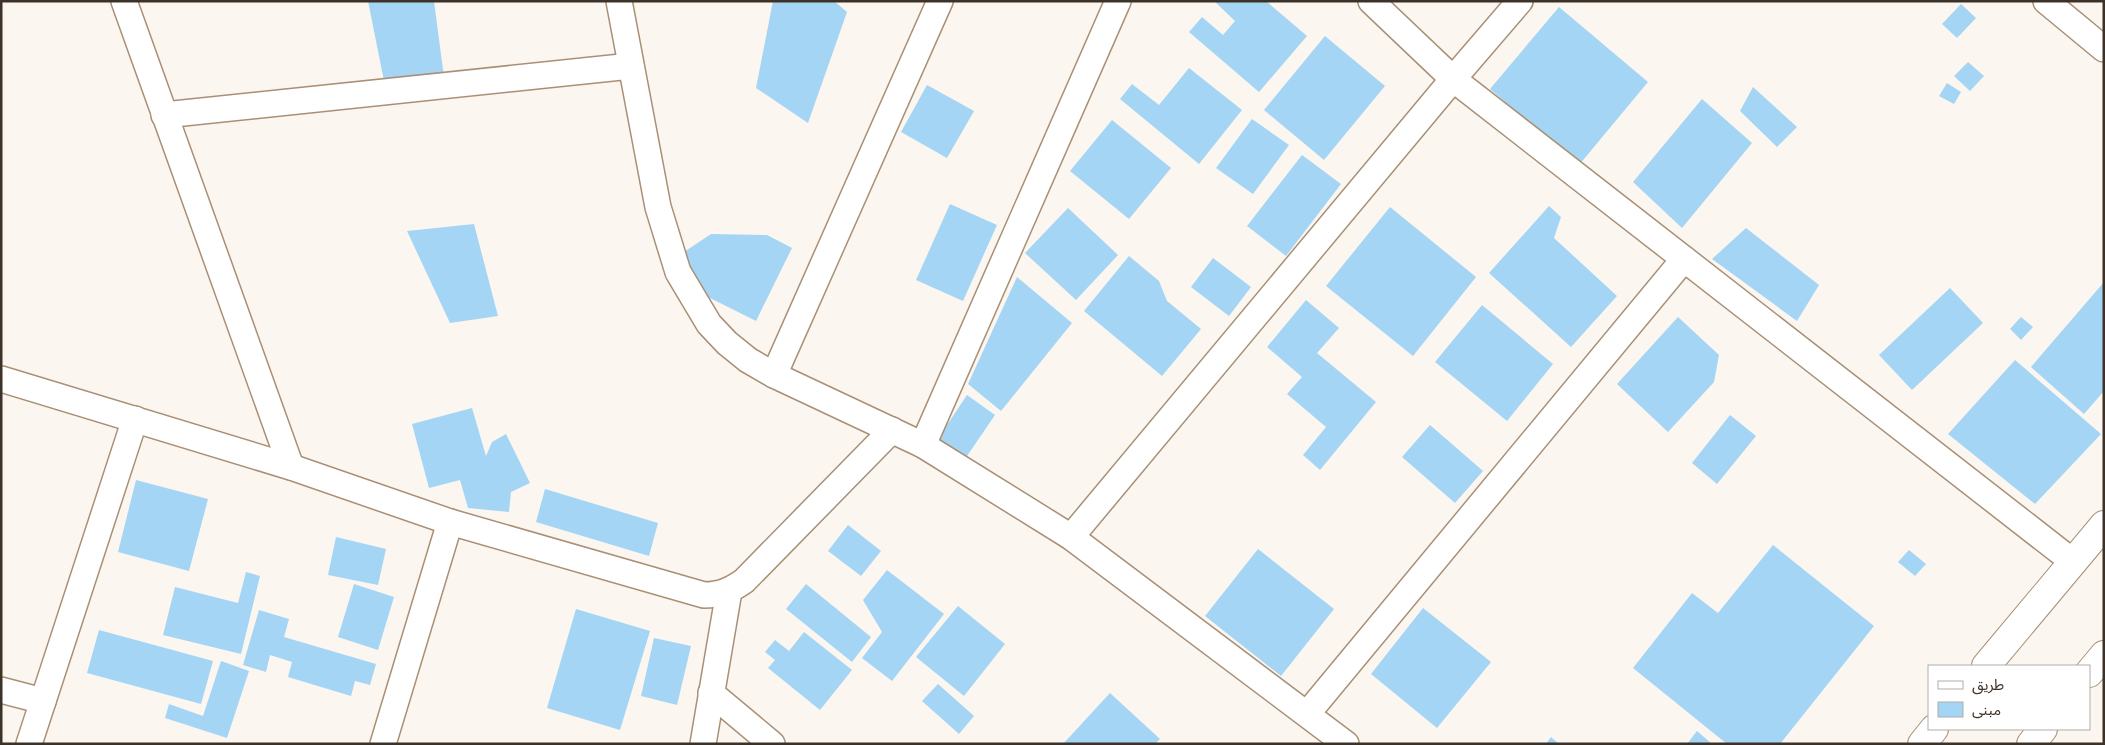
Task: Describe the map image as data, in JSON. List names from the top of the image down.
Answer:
{
  "legend": ["طريق", "مبنى"]
}
